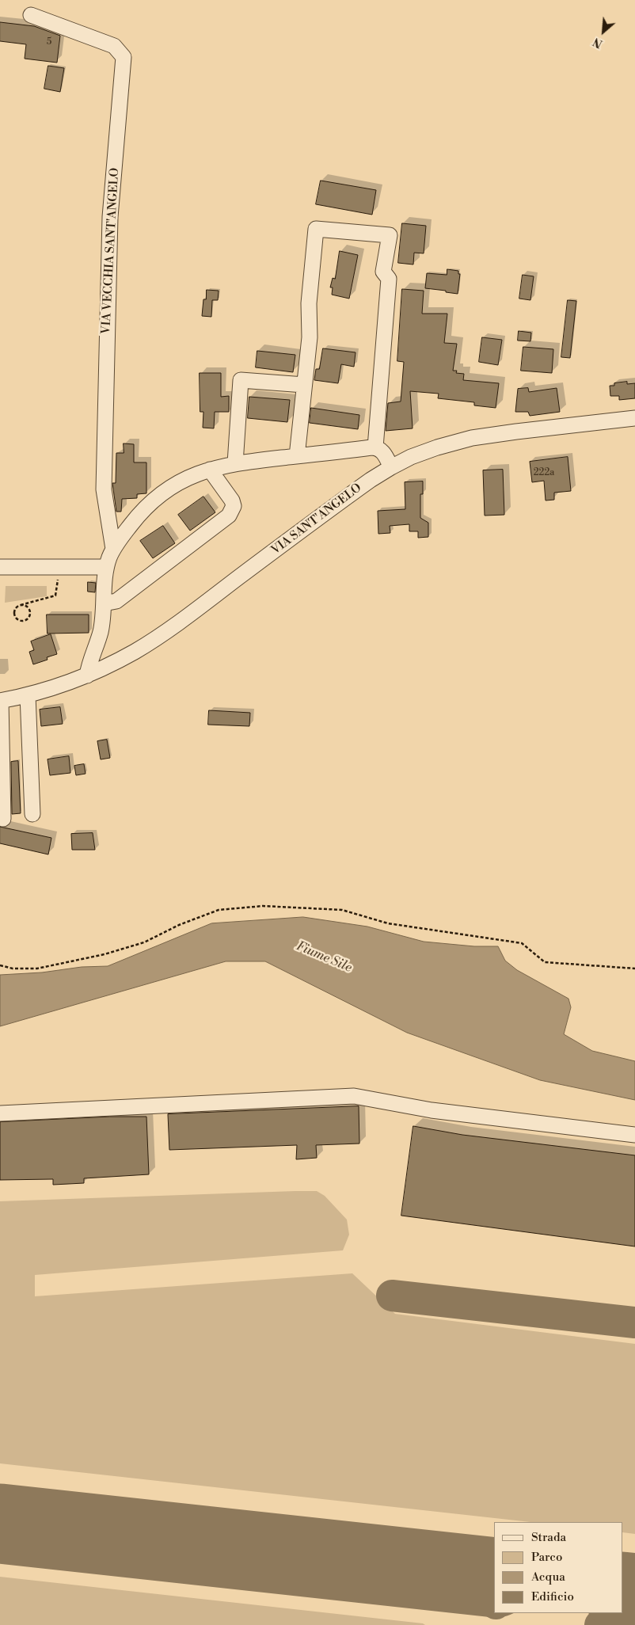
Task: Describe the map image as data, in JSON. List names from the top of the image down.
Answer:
{
  "streets": {
    "street": ["VIA VECCHIA SANT'ANGELO", "VIA SANT'ANGELO"]
  },
  "water": ["Fiume Sile"],
  "house_numbers": ["5", "222a"],
  "legend": [
    "Strada",
    "Parco",
    "Acqua",
    "Edificio"
  ],
  "north": "bottom left"
}
